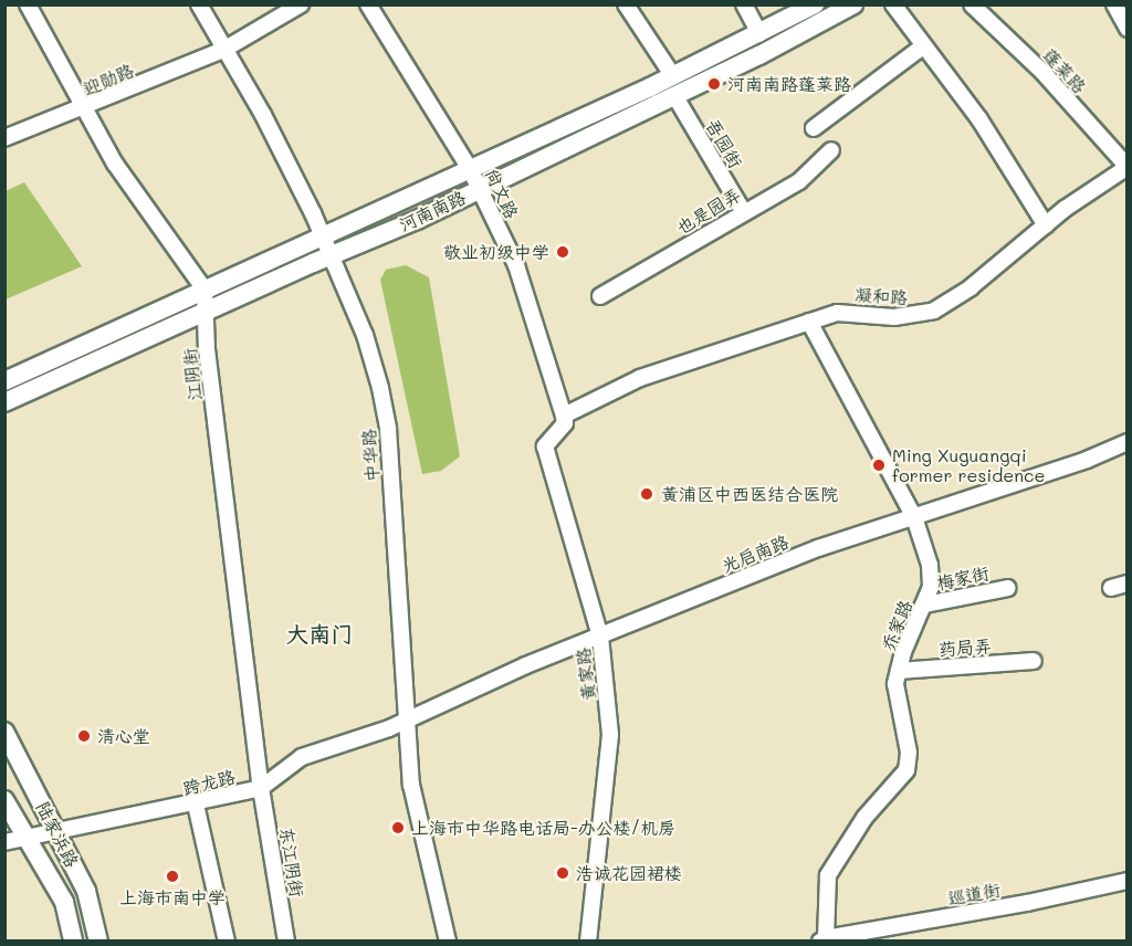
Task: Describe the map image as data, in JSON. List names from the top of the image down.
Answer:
{
  "streets": {
    "main road": ["河南南路", "陆家浜路"],
    "street": [
      "蓬莱路",
      "迎勋路",
      "吾园街",
      "尚文路",
      "也是园弄",
      "凝和路",
      "江阴街",
      "中华路",
      "光启南路",
      "梅家街",
      "乔家路",
      "药局弄",
      "黄家路",
      "跨龙路",
      "东江阴街",
      "巡道街"
    ]
  },
  "crossings": [
    ["蓬莱路", "凝和路"],
    ["迎勋路", "江阴街"],
    ["迎勋路", "中华路"],
    ["吾园街", "河南南路"],
    ["吾园街", "也是园弄"],
    ["尚文路", "河南南路"],
    ["尚文路", "凝和路"],
    ["尚文路", "黄家路"],
    ["河南南路", "江阴街"],
    ["河南南路", "中华路"],
    ["凝和路", "乔家路"],
    ["凝和路", "黄家路"],
    ["江阴街", "跨龙路"],
    ["江阴街", "东江阴街"],
    ["中华路", "光启南路"],
    ["中华路", "跨龙路"],
    ["光启南路", "乔家路"],
    ["光启南路", "黄家路"],
    ["光启南路", "跨龙路"],
    ["梅家街", "乔家路"],
    ["乔家路", "药局弄"],
    ["乔家路", "巡道街"],
    ["跨龙路", "陆家浜路"],
    ["跨龙路", "东江阴街"]
  ],
  "districts": ["大南门"],
  "places": [
    "河南南路蓬莱路",
    "敬业初级中学",
    "Ming Xuguangqi former residence",
    "黄浦区中西医结合医院",
    "清心堂",
    "上海市中华路电话局-办公楼/机房",
    "浩诚花园裙楼",
    "上海市南中学"
  ]
}
